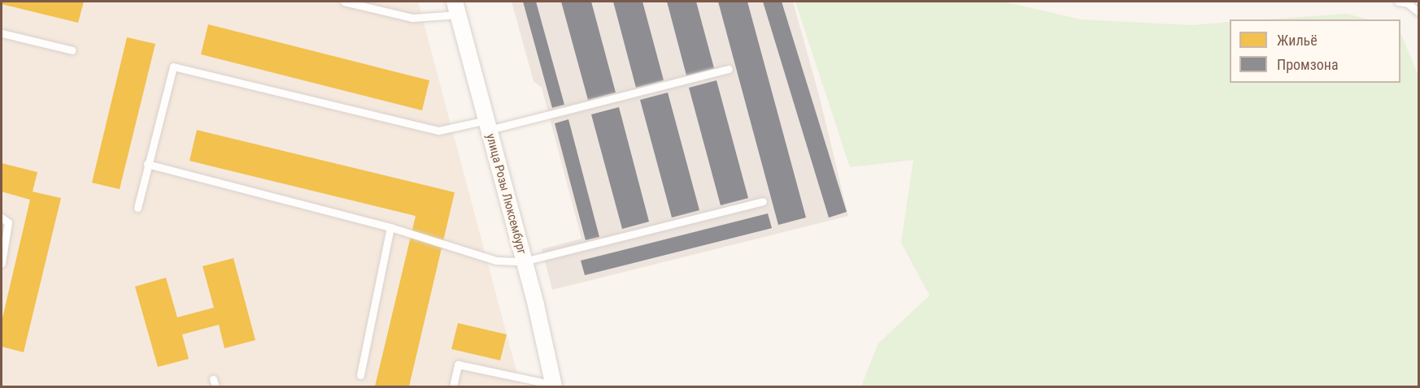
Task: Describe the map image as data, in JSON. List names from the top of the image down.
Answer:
{
  "streets": {
    "street": ["улица Розы Люксембург"]
  },
  "legend": ["Жильё", "Промзона"]
}
